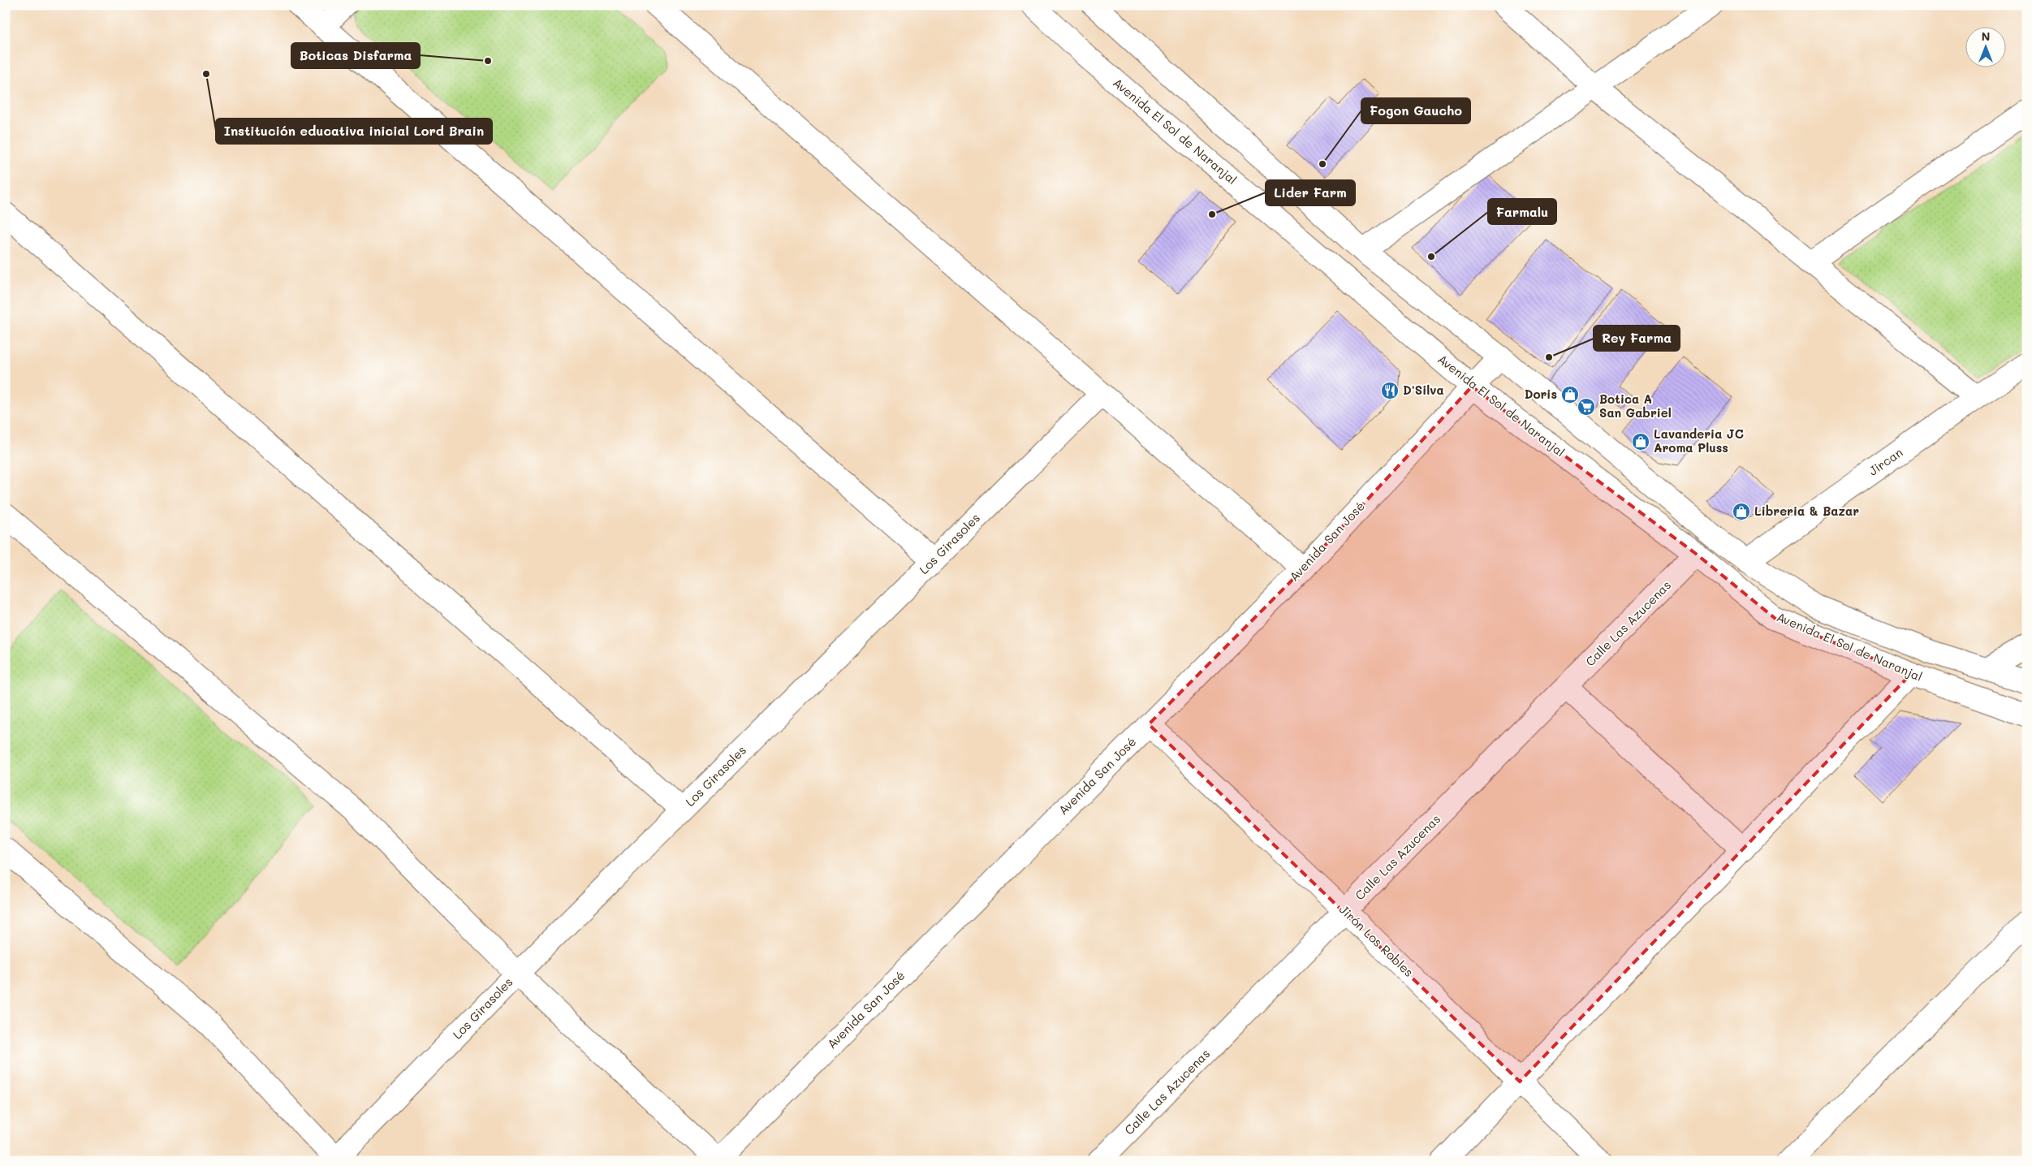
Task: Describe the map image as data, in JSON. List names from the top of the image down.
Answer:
{
  "streets": {
    "street": [
      "Avenida El Sol de Naranjal",
      "Jircan",
      "Avenida San José",
      "Los Girasoles",
      "Calle Las Azucenas",
      "Jirón Los Robles"
    ]
  },
  "crossings": [
    ["Avenida El Sol de Naranjal", "Jircan"],
    ["Avenida El Sol de Naranjal", "Avenida San José"],
    ["Avenida El Sol de Naranjal", "Calle Las Azucenas"],
    ["Avenida San José", "Jirón Los Robles"],
    ["Calle Las Azucenas", "Jirón Los Robles"]
  ],
  "places": {
    "other": [
      "Boticas Disfarma",
      "Institución educativa inicial Lord Brain",
      "Fogon Gaucho",
      "Lider Farm",
      "Farmalu",
      "Rey Farma"
    ],
    "restaurant": ["D'Silva"],
    "shop": ["Doris", "Lavanderia JC Aroma Pluss", "Libreria & Bazar"],
    "supermarket": ["Botica A San Gabriel"]
  },
  "north": "top"
}
